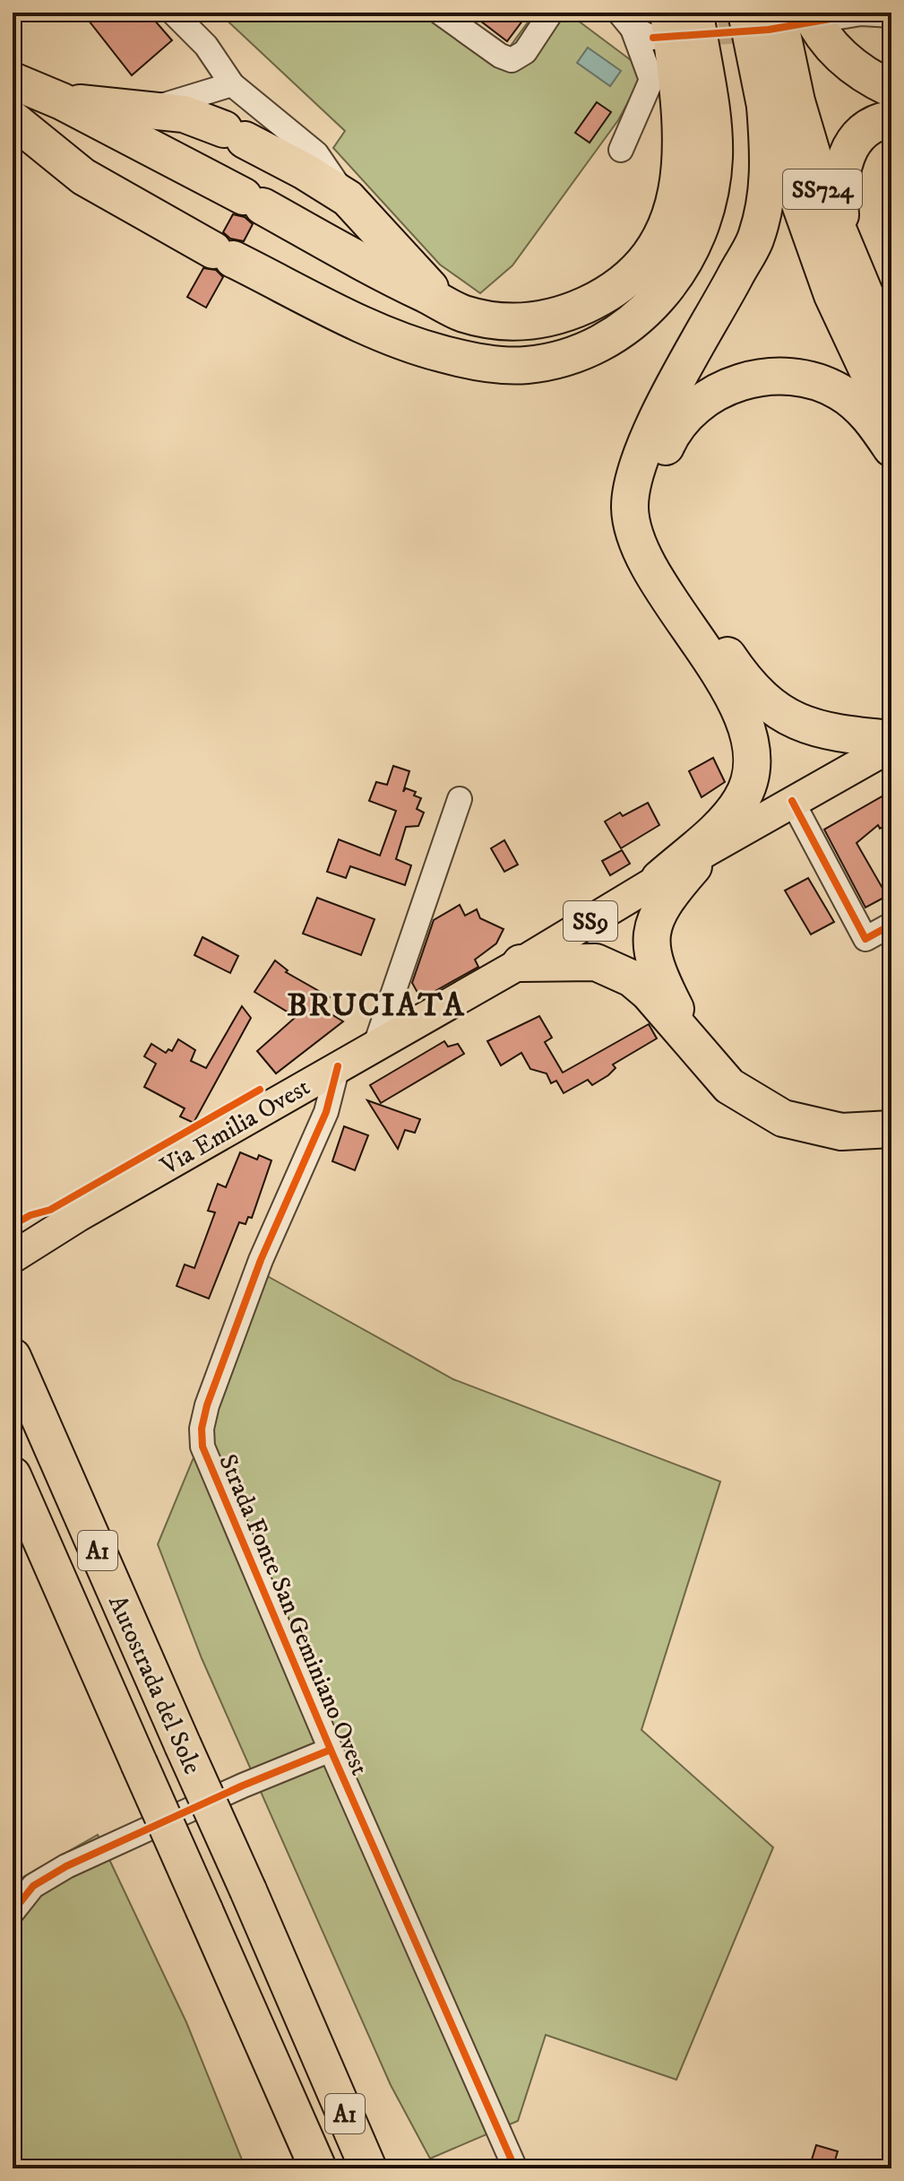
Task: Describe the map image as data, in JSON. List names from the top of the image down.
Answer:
{
  "streets": {
    "highway": ["SS724", "A1", "Autostrada del Sole"],
    "main road": ["SS9", "Via Emilia Ovest"],
    "street": ["Strada Fonte San Geminiano Ovest"]
  },
  "crossings": [
    ["Via Emilia Ovest", "Strada Fonte San Geminiano Ovest"]
  ],
  "districts": ["BRUCIATA"]
}
